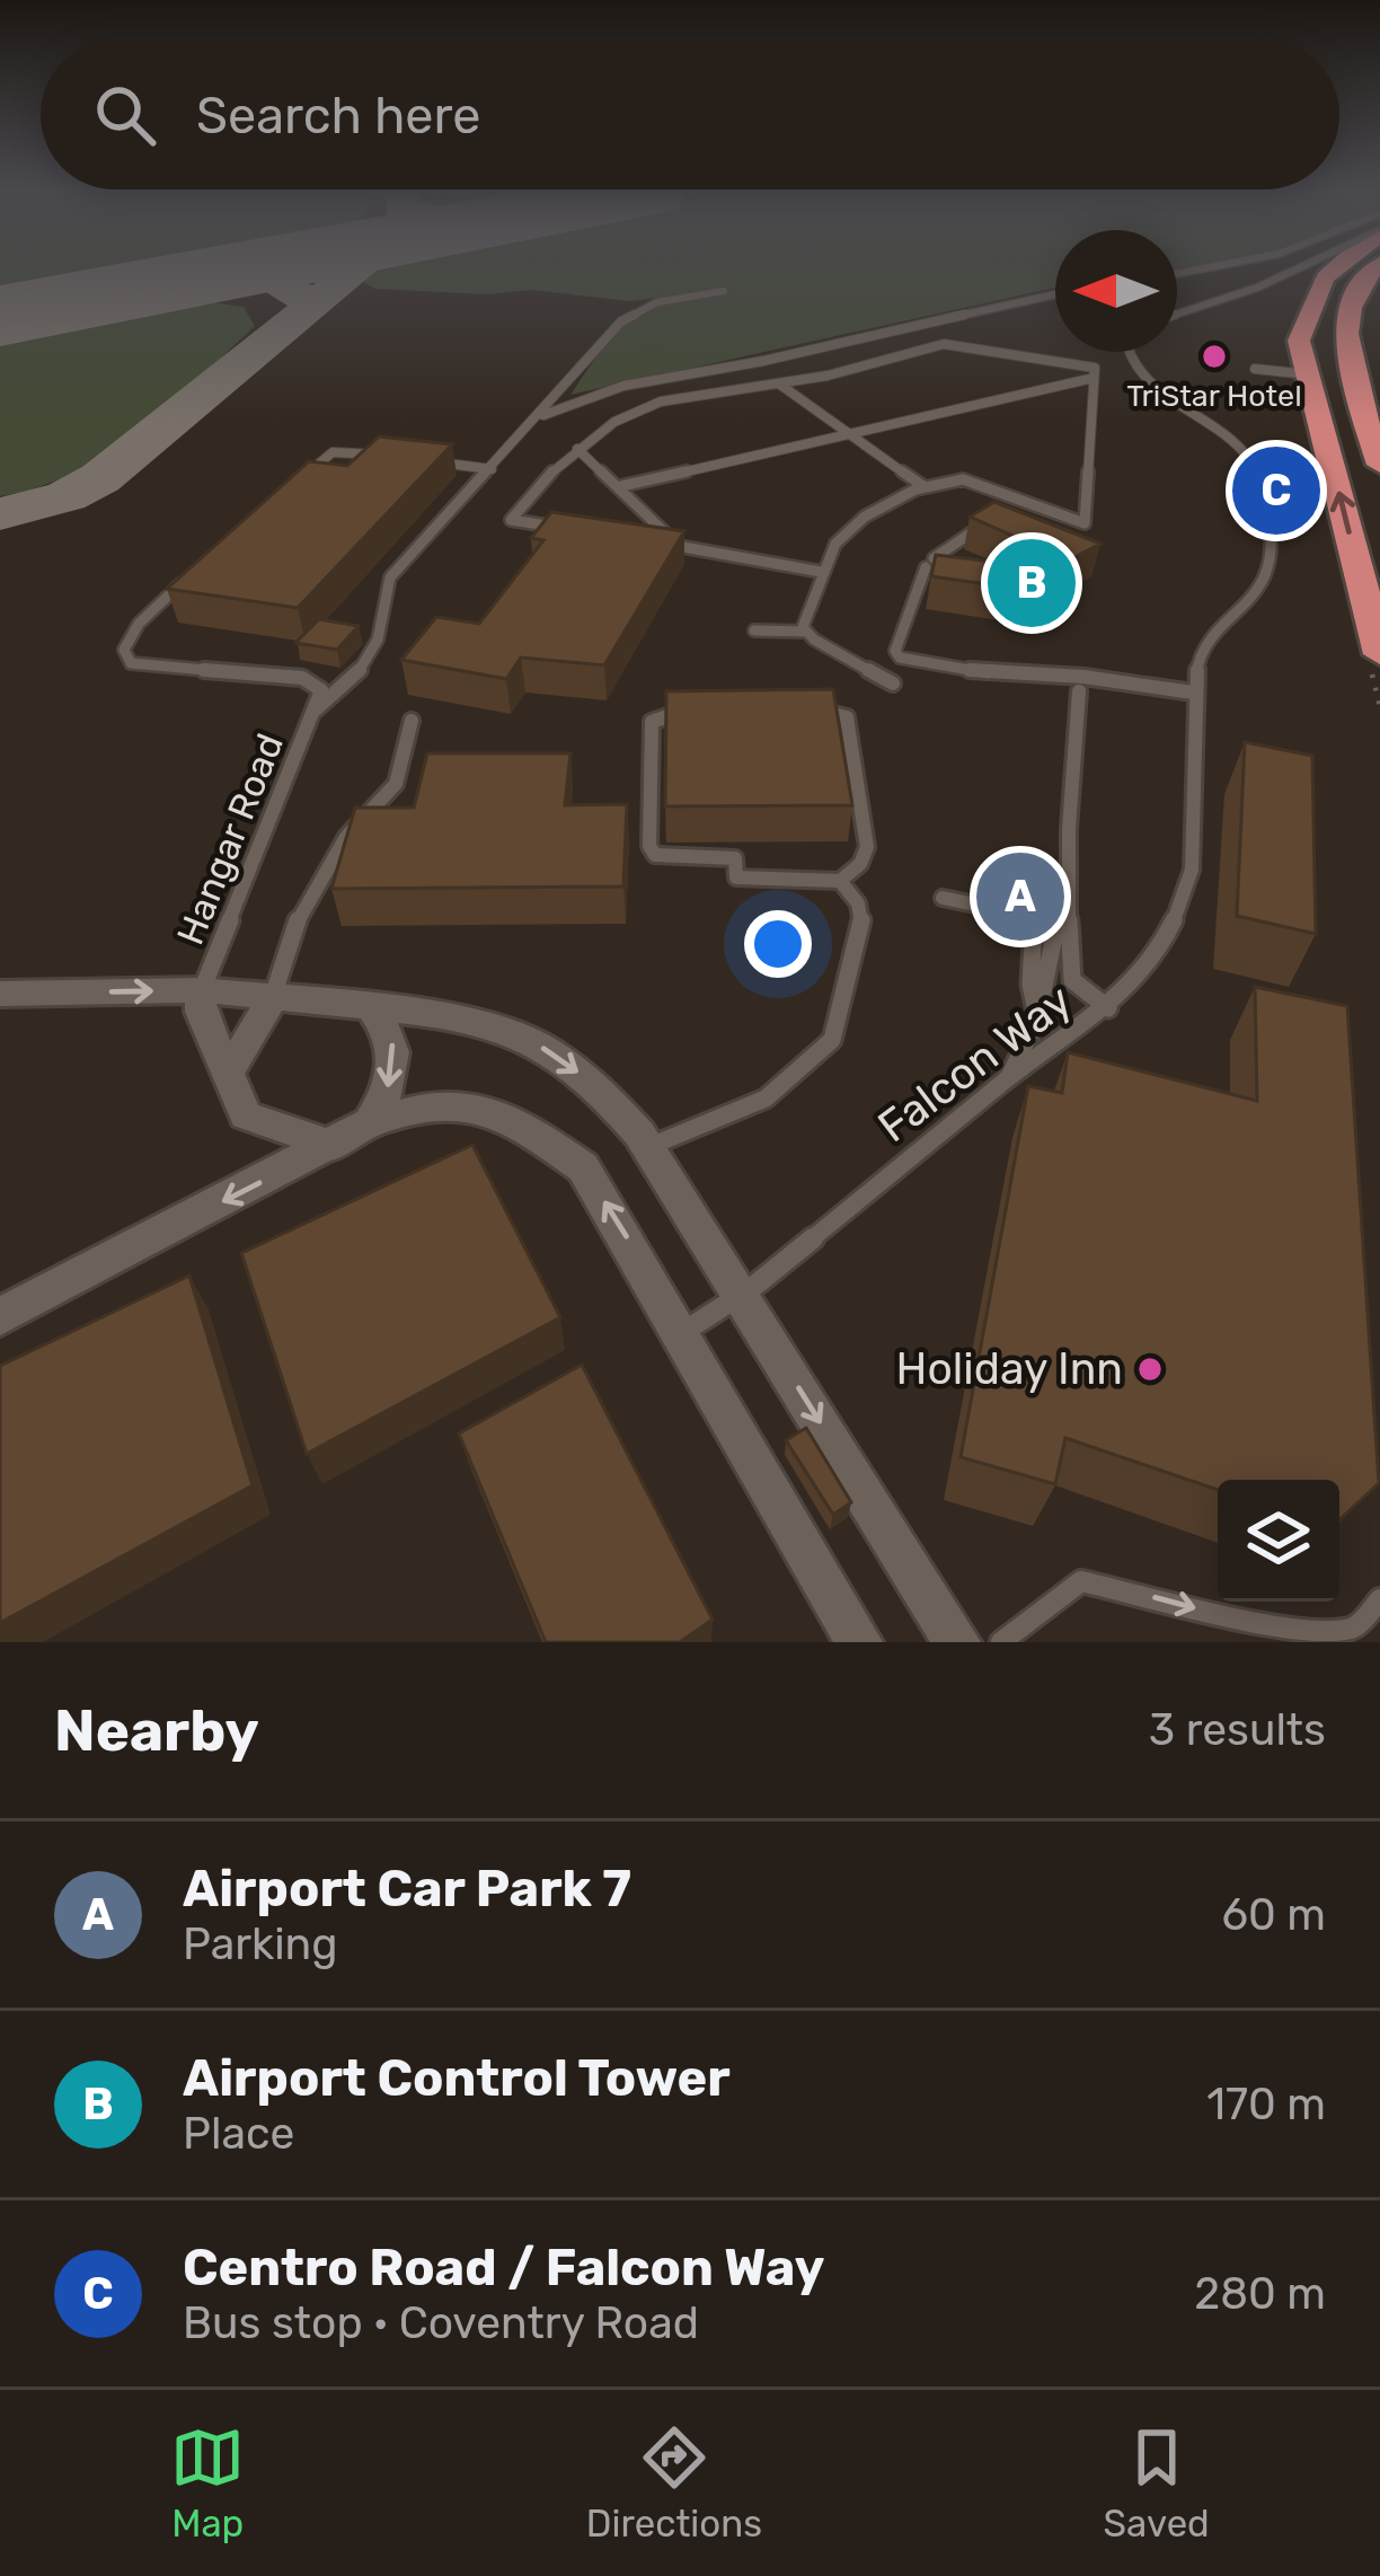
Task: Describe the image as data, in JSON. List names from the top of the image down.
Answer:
{
  "streets": {
    "lane": ["Hangar Road", "Falcon Way"]
  },
  "places": ["TriStar Hotel", "Holiday Inn"],
  "north": "left",
  "page": {
    "search": "Search here",
    "pins": ["C", "B", "A"],
    "heading": ["Nearby", "3 results"],
    "list": [
      {
        "mark": "A",
        "name": "Airport Car Park 7",
        "note": "Parking",
        "value": "60 m"
      },
      {
        "mark": "B",
        "name": "Airport Control Tower",
        "note": "Place",
        "value": "170 m"
      },
      {
        "mark": "C",
        "name": "Centro Road / Falcon Way",
        "note": "Bus stop · Coventry Road",
        "value": "280 m"
      }
    ],
    "nav": ["Map", "Directions", "Saved"]
  }
}
